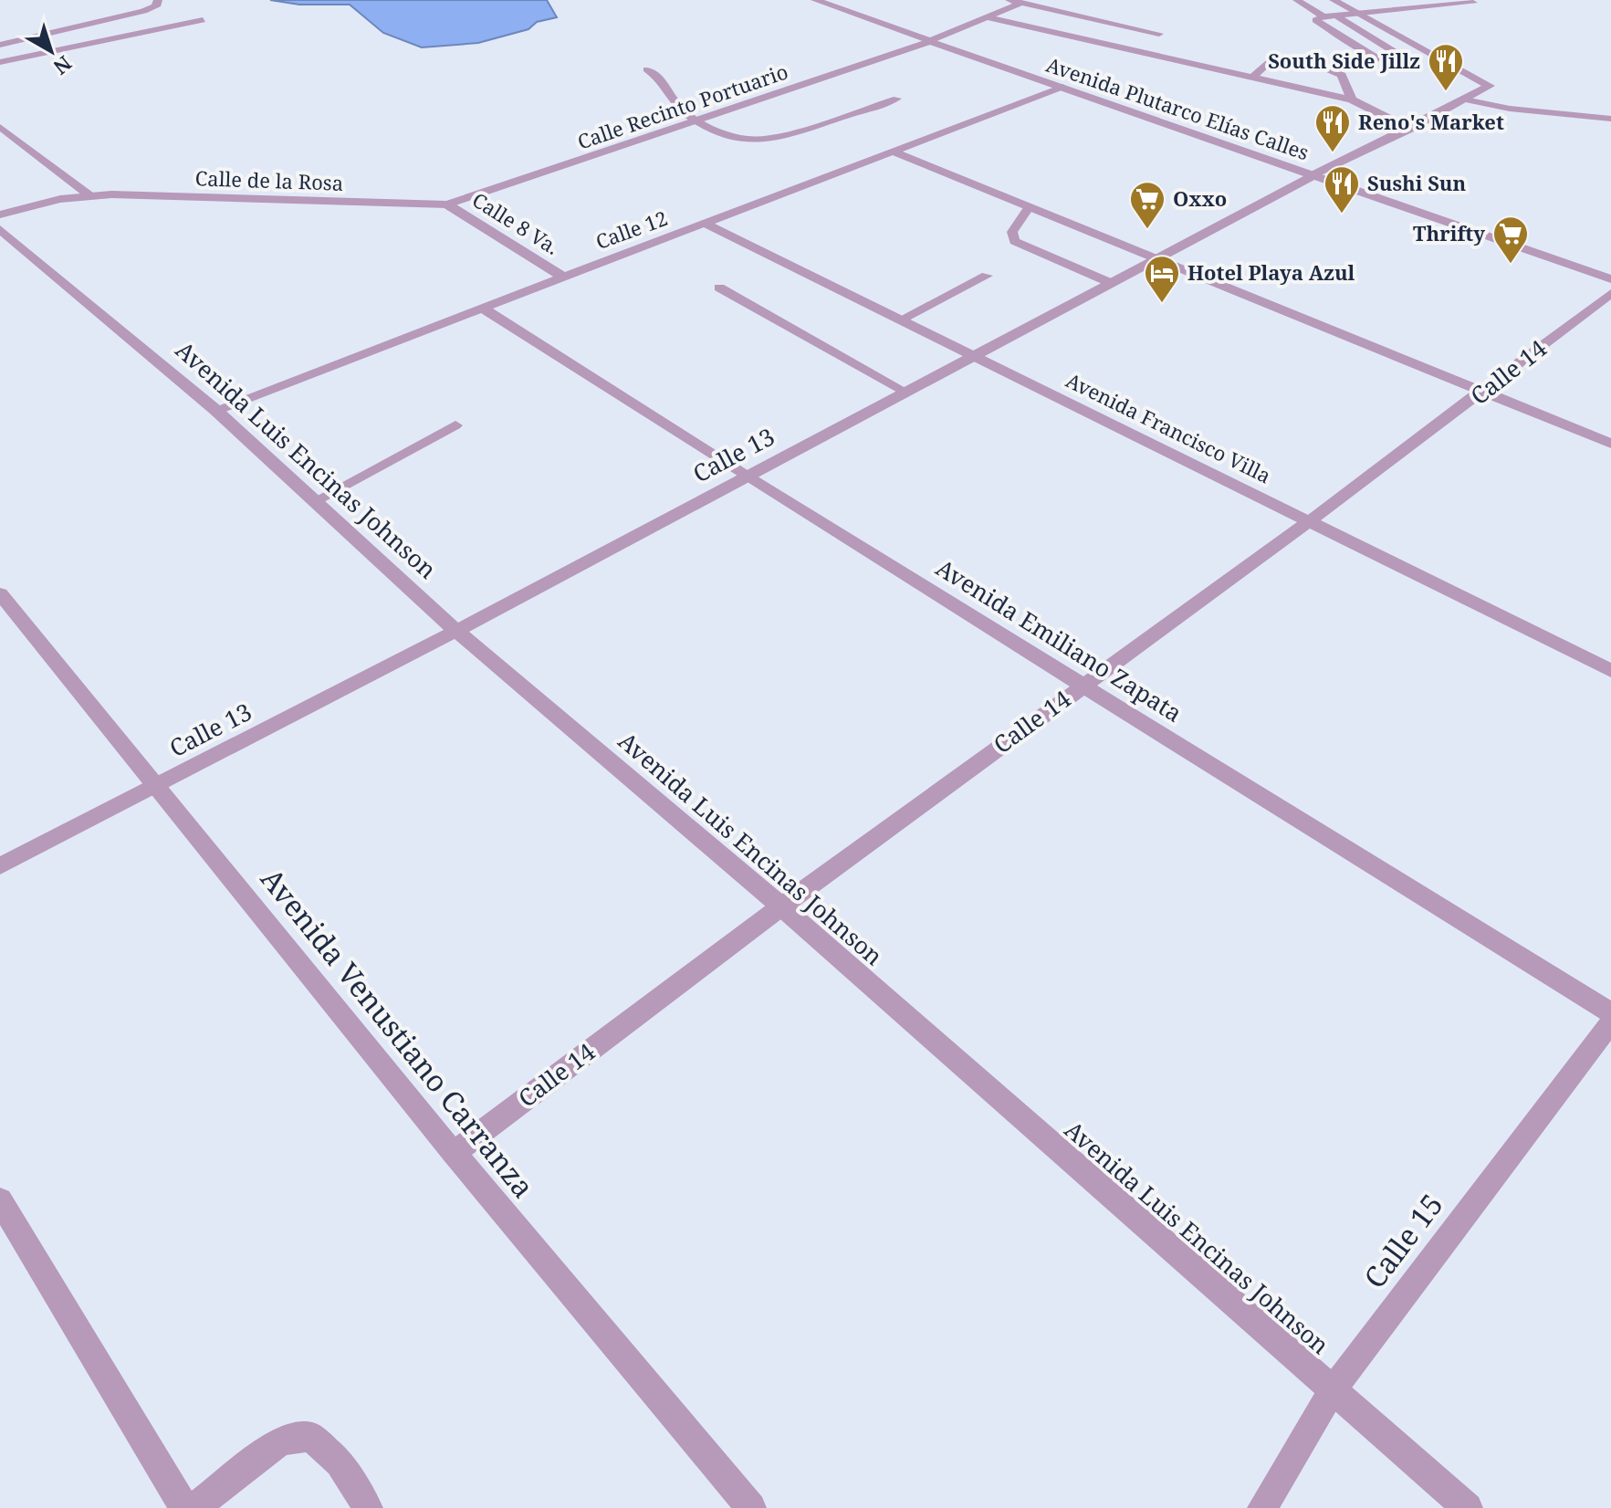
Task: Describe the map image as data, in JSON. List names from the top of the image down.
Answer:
{
  "streets": {
    "street": [
      "Calle Recinto Portuario",
      "Avenida Plutarco Elías Calles",
      "Calle de la Rosa",
      "Calle 8 Va.",
      "Calle 12",
      "Calle 14",
      "Avenida Francisco Villa",
      "Calle 13",
      "Avenida Luis Encinas Johnson",
      "Avenida Emiliano Zapata",
      "Avenida Venustiano Carranza",
      "Calle 15"
    ]
  },
  "crossings": [
    ["Calle Recinto Portuario", "Avenida Plutarco Elías Calles"],
    ["Calle Recinto Portuario", "Calle de la Rosa"],
    ["Calle Recinto Portuario", "Calle 8 Va."],
    ["Avenida Plutarco Elías Calles", "Calle 12"],
    ["Avenida Plutarco Elías Calles", "Calle 13"],
    ["Calle de la Rosa", "Calle 8 Va."],
    ["Calle 8 Va.", "Calle 12"],
    ["Calle 12", "Avenida Francisco Villa"],
    ["Calle 12", "Avenida Luis Encinas Johnson"],
    ["Calle 12", "Avenida Emiliano Zapata"],
    ["Calle 14", "Avenida Francisco Villa"],
    ["Calle 14", "Avenida Luis Encinas Johnson"],
    ["Calle 14", "Avenida Emiliano Zapata"],
    ["Calle 14", "Avenida Venustiano Carranza"],
    ["Avenida Francisco Villa", "Calle 13"],
    ["Calle 13", "Avenida Luis Encinas Johnson"],
    ["Calle 13", "Avenida Emiliano Zapata"],
    ["Calle 13", "Avenida Venustiano Carranza"],
    ["Avenida Luis Encinas Johnson", "Calle 15"]
  ],
  "places": {
    "restaurant": ["South Side Jillz", "Reno's Market", "Sushi Sun"],
    "supermarket": ["Oxxo", "Thrifty"],
    "hotel": ["Hotel Playa Azul"]
  },
  "north": "bottom right"
}
